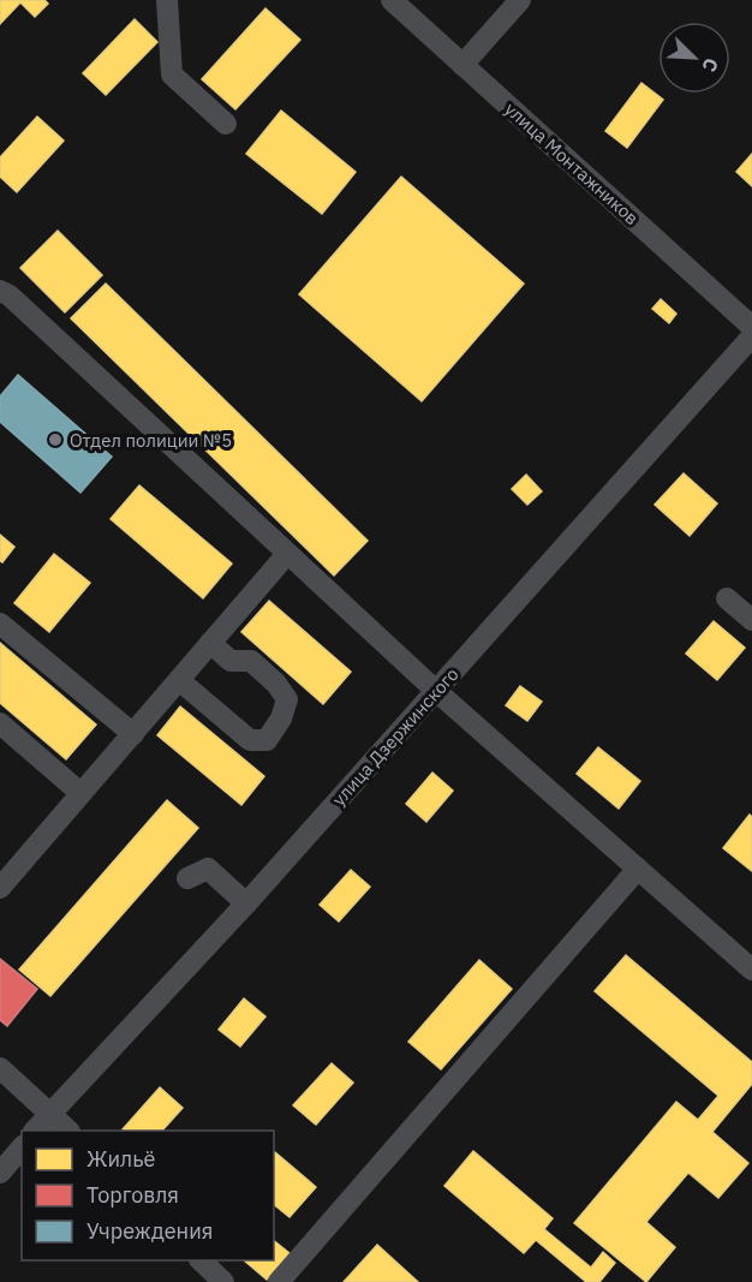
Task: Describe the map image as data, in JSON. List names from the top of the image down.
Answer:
{
  "streets": {
    "street": ["улица Монтажников", "улица Дзержинского"]
  },
  "places": ["Отдел полиции №5"],
  "legend": ["Жильё", "Торговля", "Учреждения"],
  "north": "bottom right"
}
